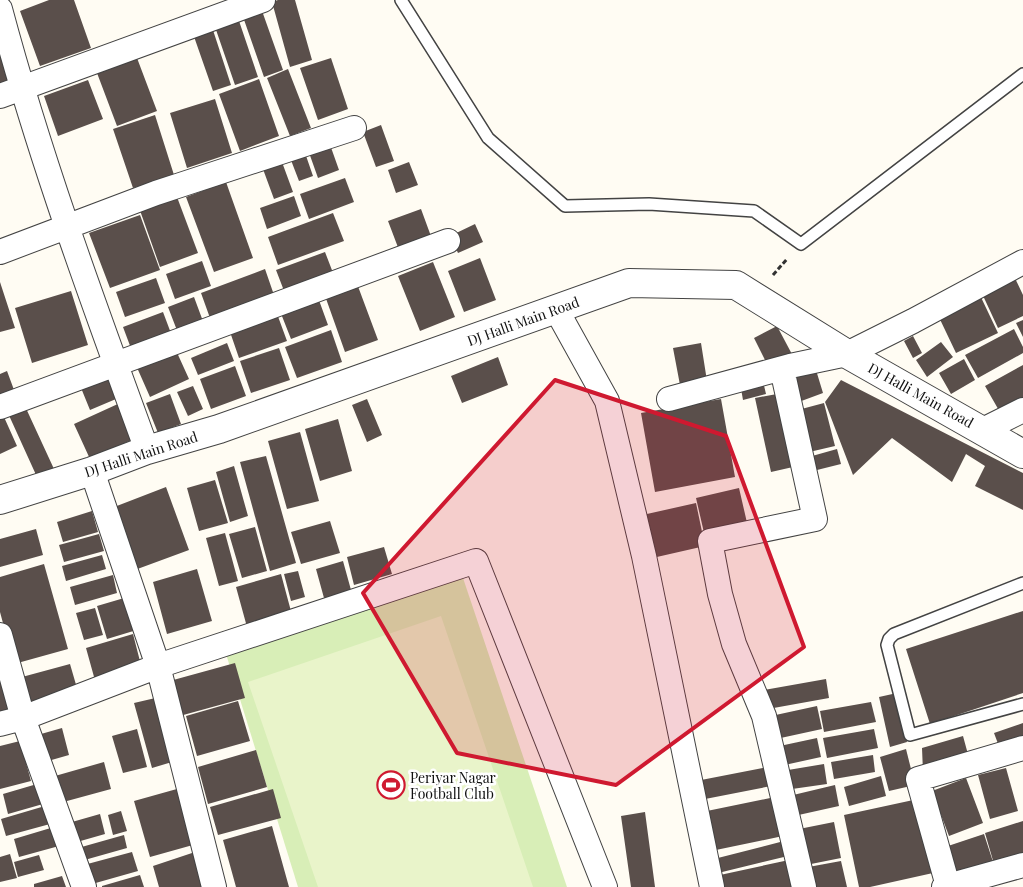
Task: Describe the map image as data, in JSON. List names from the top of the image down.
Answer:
{
  "streets": {
    "street": ["DJ Halli Main Road"]
  },
  "places": {
    "sports": ["Periyar Nagar Football Club"]
  }
}
